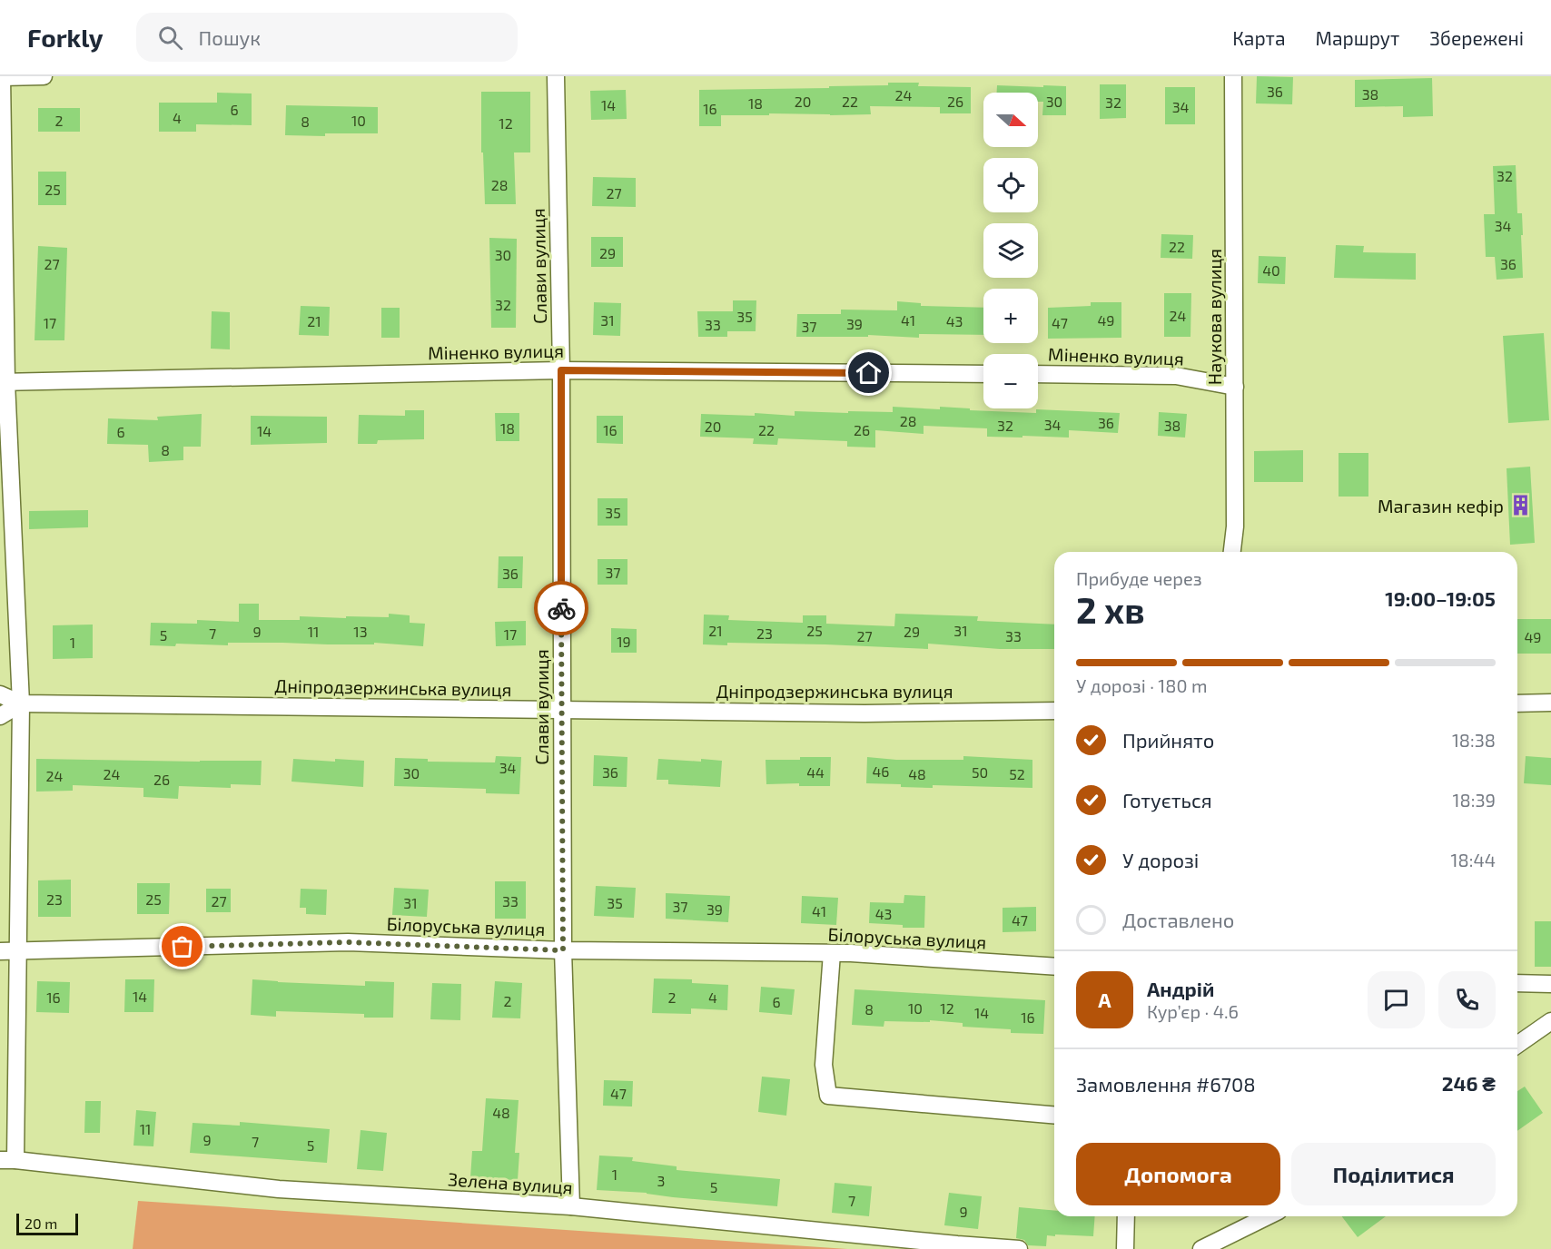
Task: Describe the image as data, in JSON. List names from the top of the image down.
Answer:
{
  "streets": {
    "street": [
      "Слави вулиця",
      "Наукова вулиця",
      "Міненко вулиця",
      "Дніпродзержинська вулиця",
      "Білоруська вулиця",
      "Зелена вулиця"
    ]
  },
  "crossings": [
    ["Слави вулиця", "Міненко вулиця"],
    ["Слави вулиця", "Дніпродзержинська вулиця"],
    ["Слави вулиця", "Білоруська вулиця"],
    ["Слави вулиця", "Зелена вулиця"],
    ["Наукова вулиця", "Міненко вулиця"]
  ],
  "places": {
    "building": ["Магазин кефір"]
  },
  "house_numbers": [
    "36",
    "38",
    "24",
    "20",
    "22",
    "26",
    "30",
    "32",
    "18",
    "14",
    "34",
    "16",
    "6",
    "4",
    "2",
    "10",
    "8",
    "12",
    "32",
    "28",
    "25",
    "27",
    "34",
    "22",
    "29",
    "30",
    "27",
    "36",
    "40",
    "32",
    "24",
    "35",
    "31",
    "41",
    "49",
    "21",
    "43",
    "17",
    "47",
    "39",
    "33",
    "37",
    "28",
    "36",
    "34",
    "32",
    "38",
    "20",
    "18",
    "16",
    "22",
    "26",
    "14",
    "6",
    "8",
    "35",
    "37",
    "36",
    "21",
    "25",
    "31",
    "9",
    "11",
    "13",
    "29",
    "7",
    "23",
    "17",
    "5",
    "27",
    "33",
    "49",
    "19",
    "1",
    "34",
    "46",
    "36",
    "44",
    "50",
    "30",
    "24",
    "48",
    "52",
    "24",
    "26",
    "23",
    "25",
    "27",
    "33",
    "31",
    "35",
    "37",
    "39",
    "41",
    "43",
    "47",
    "14",
    "16",
    "2",
    "4",
    "2",
    "6",
    "10",
    "12",
    "8",
    "14",
    "16",
    "47",
    "48",
    "11",
    "9",
    "7",
    "5",
    "1",
    "3",
    "5",
    "7",
    "9"
  ],
  "scale_bar": "20 m",
  "north": "right",
  "page": {
    "header": "Forkly",
    "search": "Пошук",
    "nav": ["Карта", "Маршрут", "Збережені"],
    "map_buttons": ["+", "−"],
    "heading": ["2 хв", "Прибуде через", "19:00–19:05"],
    "panel": [
      "Андрій",
      "Кур’єр · 4.6",
      "Замовлення #6708",
      "246 ₴"
    ],
    "bar": "У дорозі · 180 m",
    "list": [
      ["Прийнято", "18:38"],
      ["Готується", "18:39"],
      ["У дорозі", "18:44"],
      "Доставлено"
    ],
    "round": "А",
    "buttons": ["Допомога", "Поділитися"],
    "scale": "20 m"
  }
}
